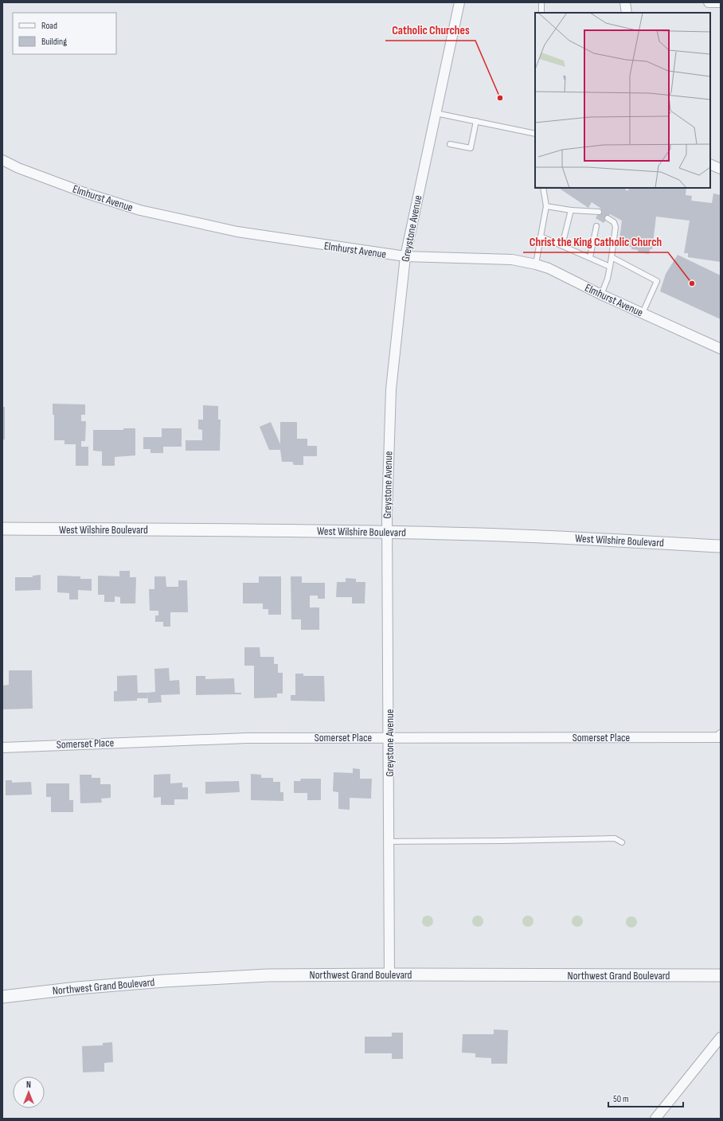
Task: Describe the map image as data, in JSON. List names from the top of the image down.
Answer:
{
  "streets": {
    "street": [
      "Elmhurst Avenue",
      "Greystone Avenue",
      "West Wilshire Boulevard",
      "Somerset Place",
      "Northwest Grand Boulevard"
    ]
  },
  "crossings": [
    ["Elmhurst Avenue", "Greystone Avenue"],
    ["Greystone Avenue", "West Wilshire Boulevard"],
    ["Greystone Avenue", "Somerset Place"],
    ["Greystone Avenue", "Northwest Grand Boulevard"]
  ],
  "places": ["Catholic Churches", "Christ the King Catholic Church"],
  "legend": ["Road", "Building"],
  "scale_bar": "50 m",
  "north": "top"
}
